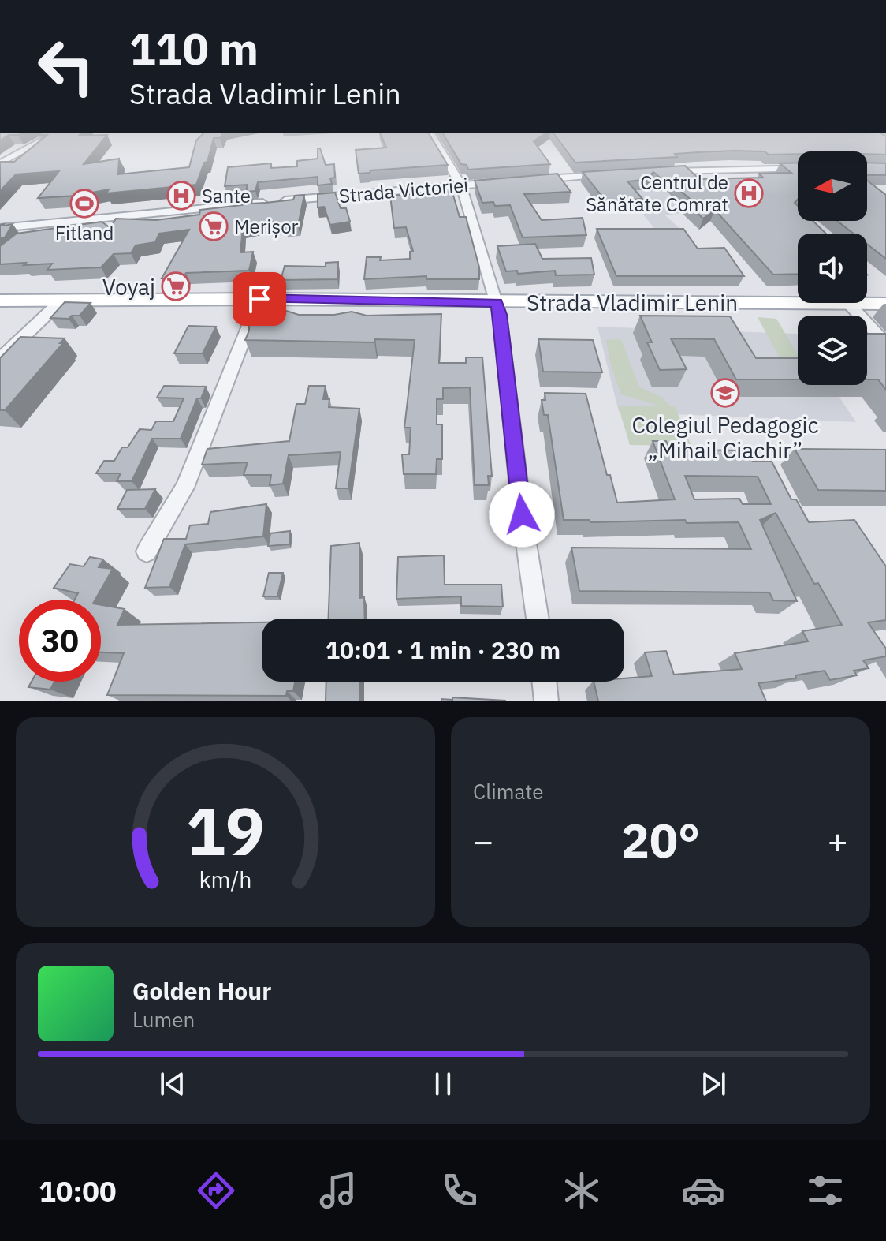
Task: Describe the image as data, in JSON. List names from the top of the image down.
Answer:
{
  "streets": {
    "main road": ["Strada Vladimir Lenin"],
    "street": ["Strada Victoriei"]
  },
  "places": {
    "hospital": ["Centrul de Sănătate Comrat", "Sante"],
    "sports": ["Fitland"],
    "supermarket": ["Merișor", "Voyaj"],
    "school or university": ["Colegiul Pedagogic „Mihail Ciachir”"]
  },
  "north": "left",
  "page": {
    "turn": ["110 m", "Strada Vladimir Lenin"],
    "limit": "30",
    "trip": "10:01 · 1 min · 230 m",
    "tile": "Climate",
    "heat": ["−", "20°", "+"],
    "song": ["Golden Hour", "Lumen"],
    "tabs": "10:00",
    "gauge": ["19", "km/h"]
  }
}
